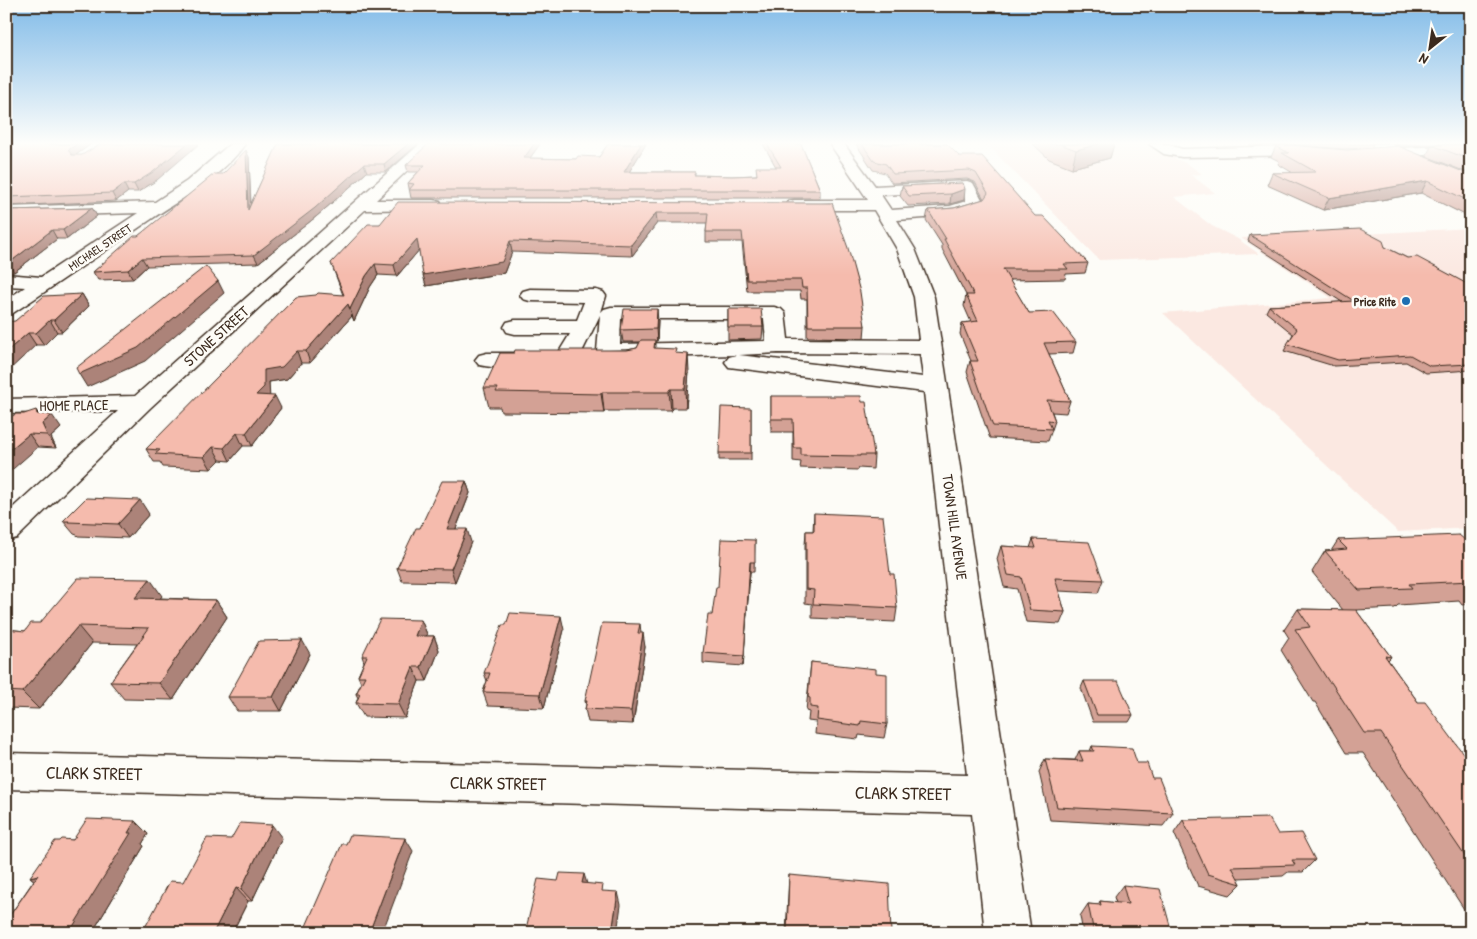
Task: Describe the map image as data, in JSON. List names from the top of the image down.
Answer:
{
  "streets": {
    "street": [
      "MICHAEL STREET",
      "STONE STREET",
      "HOME PLACE",
      "TOWN HILL AVENUE",
      "CLARK STREET"
    ]
  },
  "crossings": [
    ["STONE STREET", "HOME PLACE"],
    ["TOWN HILL AVENUE", "CLARK STREET"]
  ],
  "places": ["Price Rite"],
  "north": "bottom left"
}
